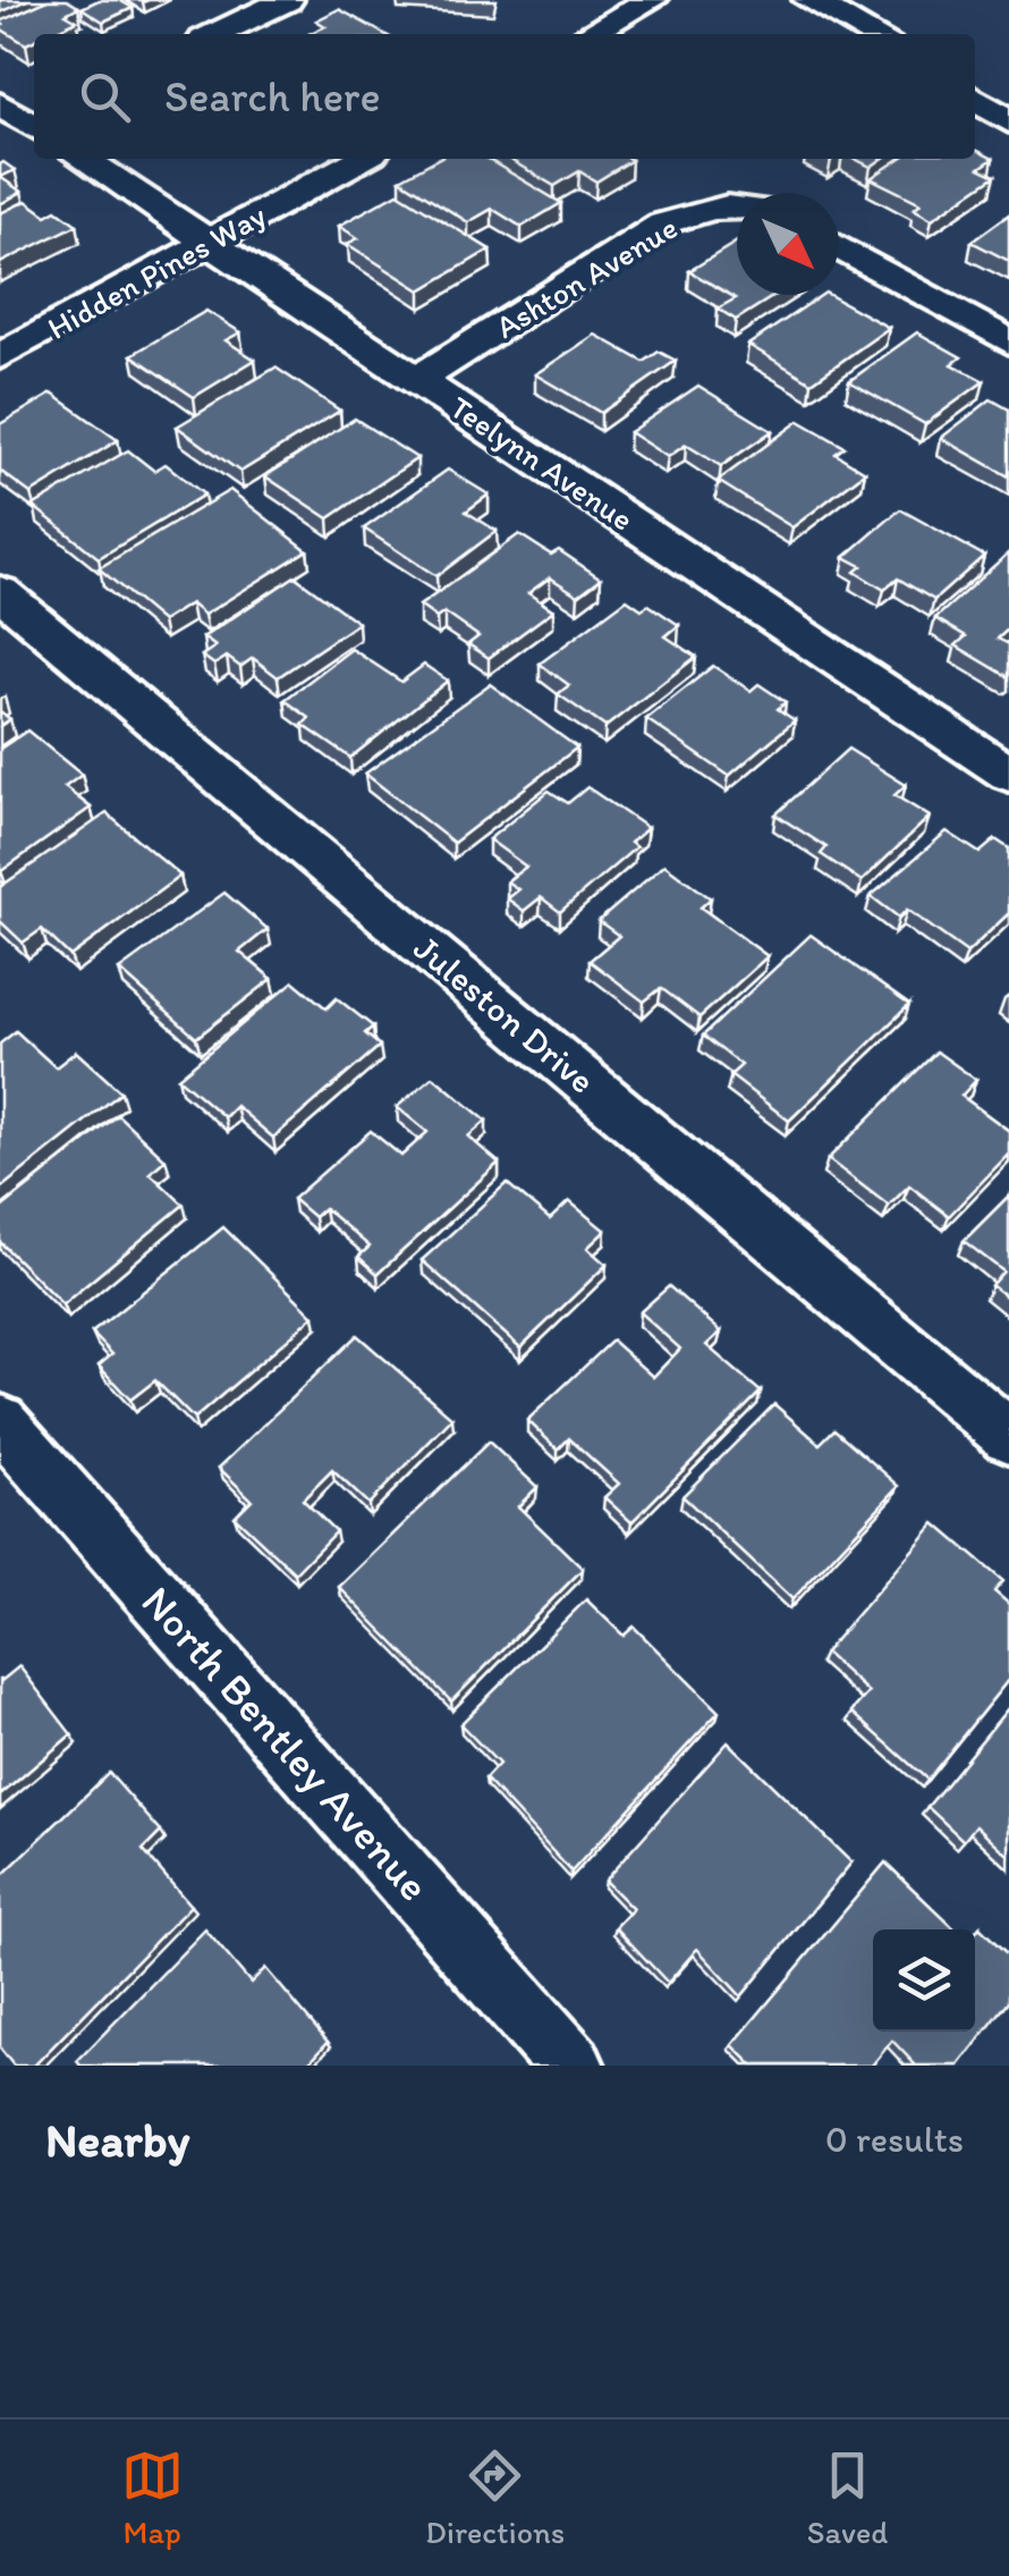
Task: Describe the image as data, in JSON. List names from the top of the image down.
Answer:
{
  "streets": {
    "street": [
      "Hidden Pines Way",
      "Ashton Avenue",
      "Teelynn Avenue",
      "Juleston Drive",
      "North Bentley Avenue"
    ]
  },
  "crossings": [
    ["Hidden Pines Way", "Teelynn Avenue"],
    ["Ashton Avenue", "Teelynn Avenue"]
  ],
  "north": "bottom right",
  "page": {
    "search": "Search here",
    "heading": ["Nearby", "0 results"],
    "nav": ["Map", "Directions", "Saved"]
  }
}
